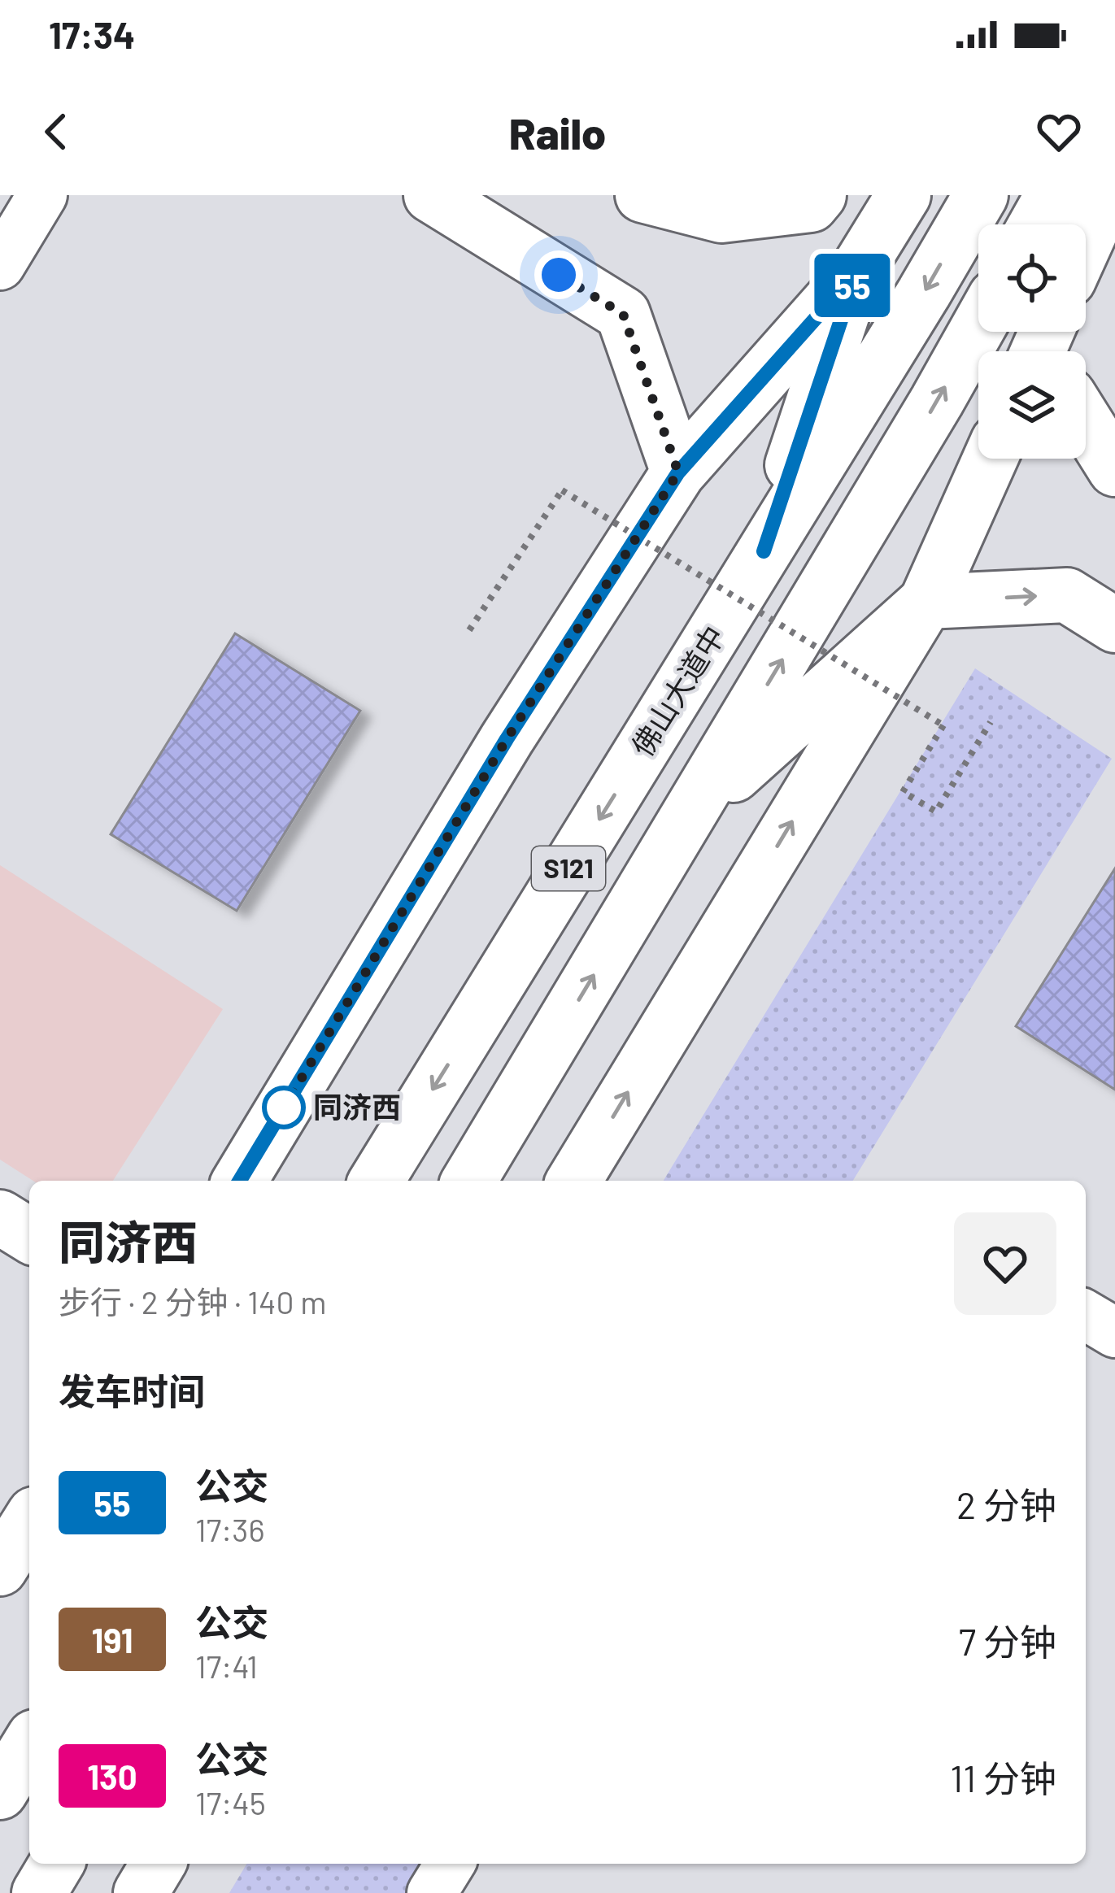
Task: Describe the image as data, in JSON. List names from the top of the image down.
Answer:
{
  "streets": {
    "main road": ["佛山大道中", "S121"]
  },
  "places": ["同济西"],
  "lines": ["bus line 55"],
  "page": {
    "status": "17:34",
    "header": "Railo",
    "on_map": "55",
    "heading": [
      ["同济西", "步行 · 2 分钟 · 140 m"],
      "发车时间"
    ],
    "list": [
      {
        "mark": "55",
        "name": "公交",
        "note": "17:36",
        "value": "2 分钟"
      },
      {
        "mark": "191",
        "name": "公交",
        "note": "17:41",
        "value": "7 分钟"
      },
      {
        "mark": "130",
        "name": "公交",
        "note": "17:45",
        "value": "11 分钟"
      }
    ]
  }
}
